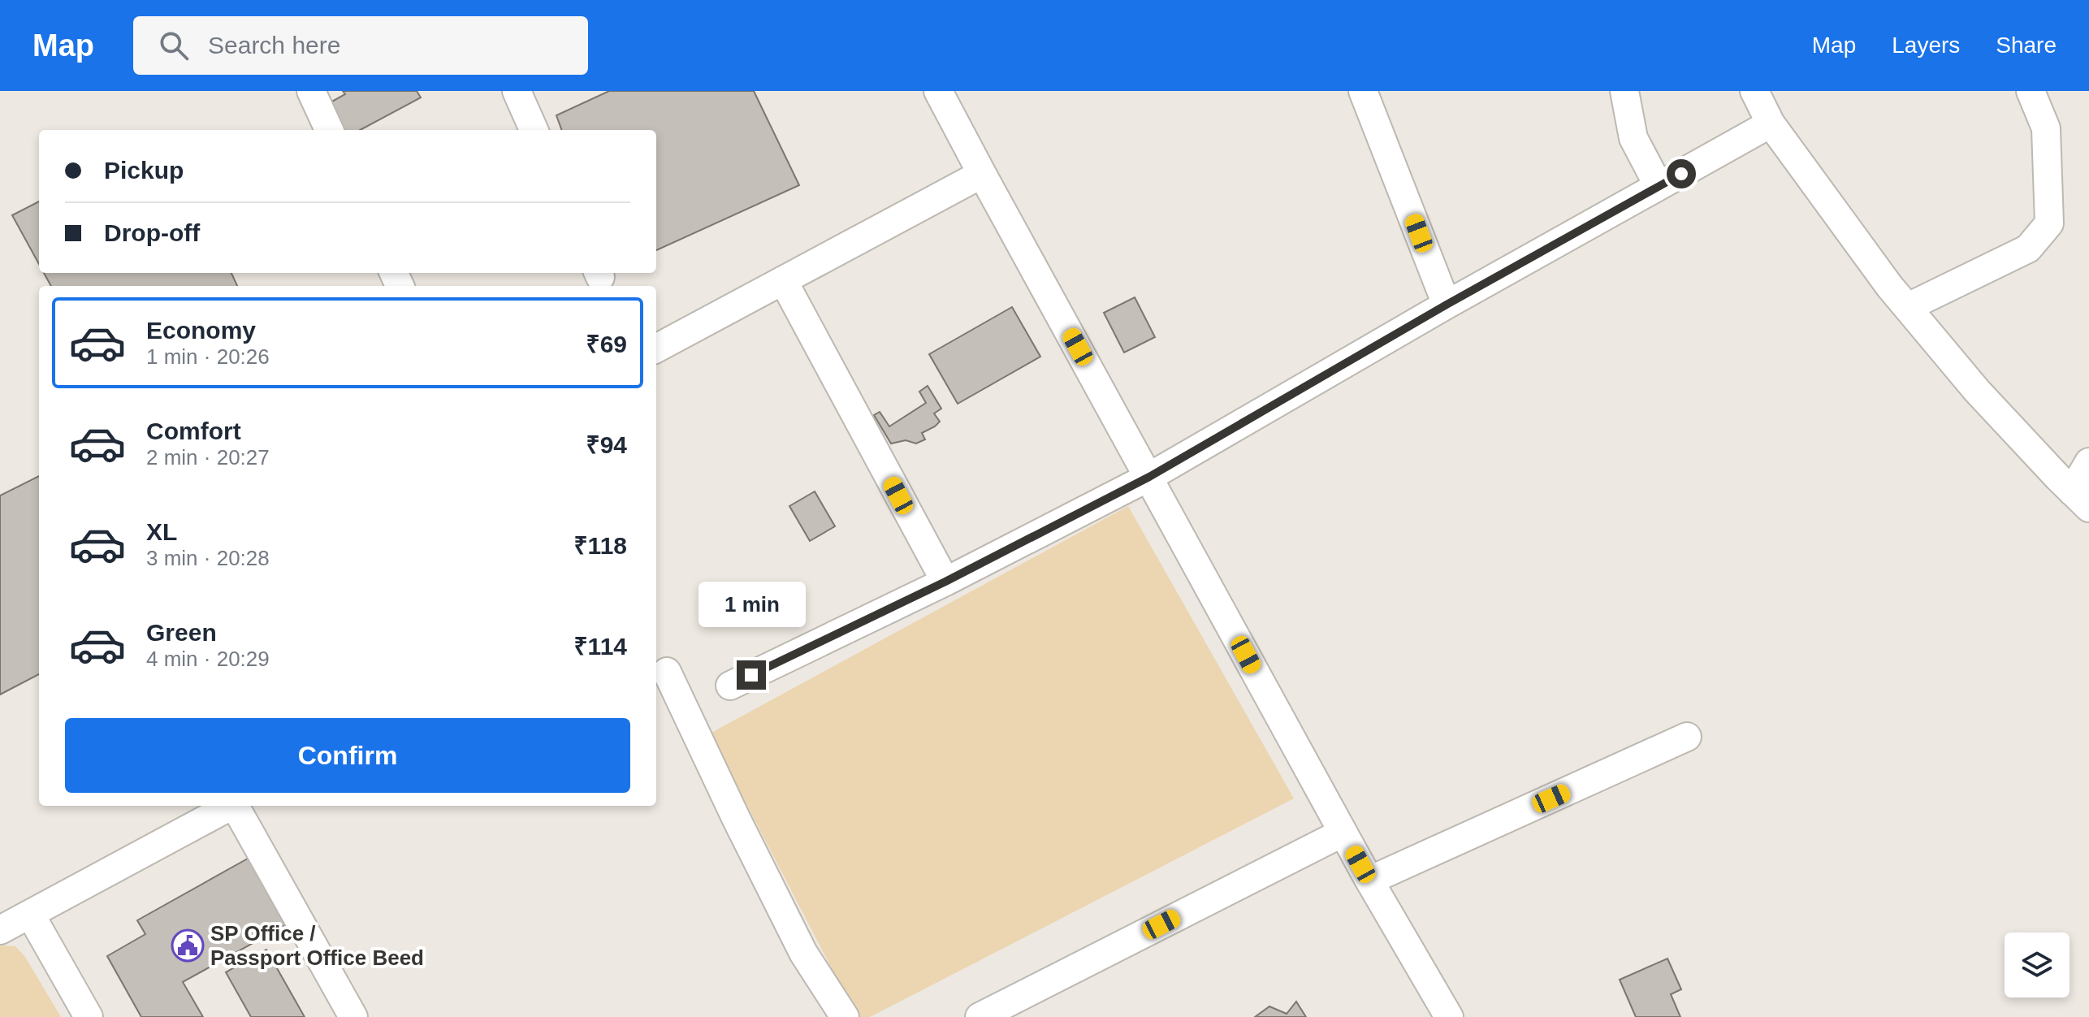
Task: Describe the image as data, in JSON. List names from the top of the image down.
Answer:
{
  "places": {
    "public building": ["SP Office / Passport Office Beed"]
  },
  "page": {
    "header": "Map",
    "search": "Search here",
    "nav": ["Map", "Layers", "Share"],
    "banner": ["Pickup", "Drop-off"],
    "list": [
      {
        "name": "Economy",
        "note": "1 min · 20:26",
        "value": "₹69"
      },
      {
        "name": "Comfort",
        "note": "2 min · 20:27",
        "value": "₹94"
      },
      {
        "name": "XL",
        "note": "3 min · 20:28",
        "value": "₹118"
      },
      {
        "name": "Green",
        "note": "4 min · 20:29",
        "value": "₹114"
      }
    ],
    "bubble": "1 min",
    "buttons": "Confirm"
  }
}
